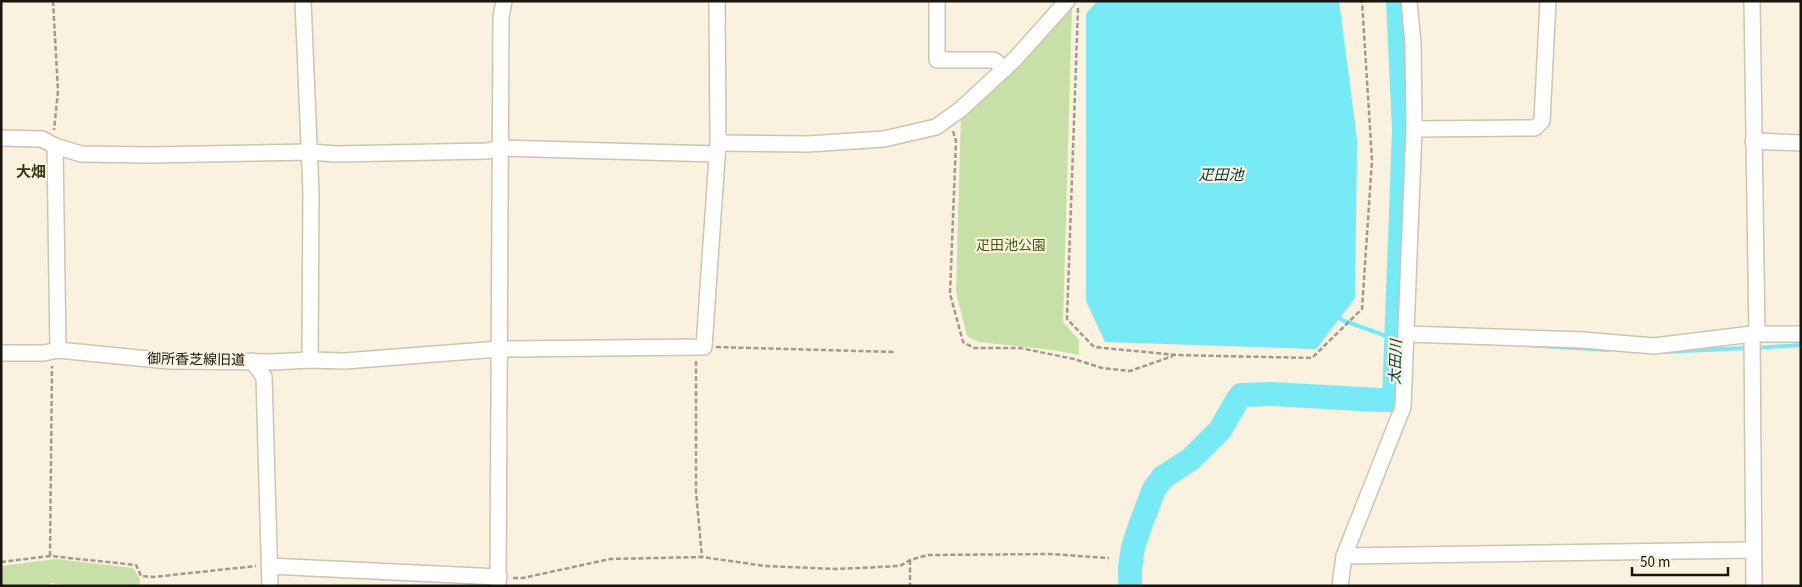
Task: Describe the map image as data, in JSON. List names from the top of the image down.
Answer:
{
  "streets": {
    "street": ["御所香芝線旧道"]
  },
  "districts": ["大畑"],
  "water": ["疋田池", "太田川"],
  "parks": ["疋田池公園"],
  "scale_bar": "50 m"
}
